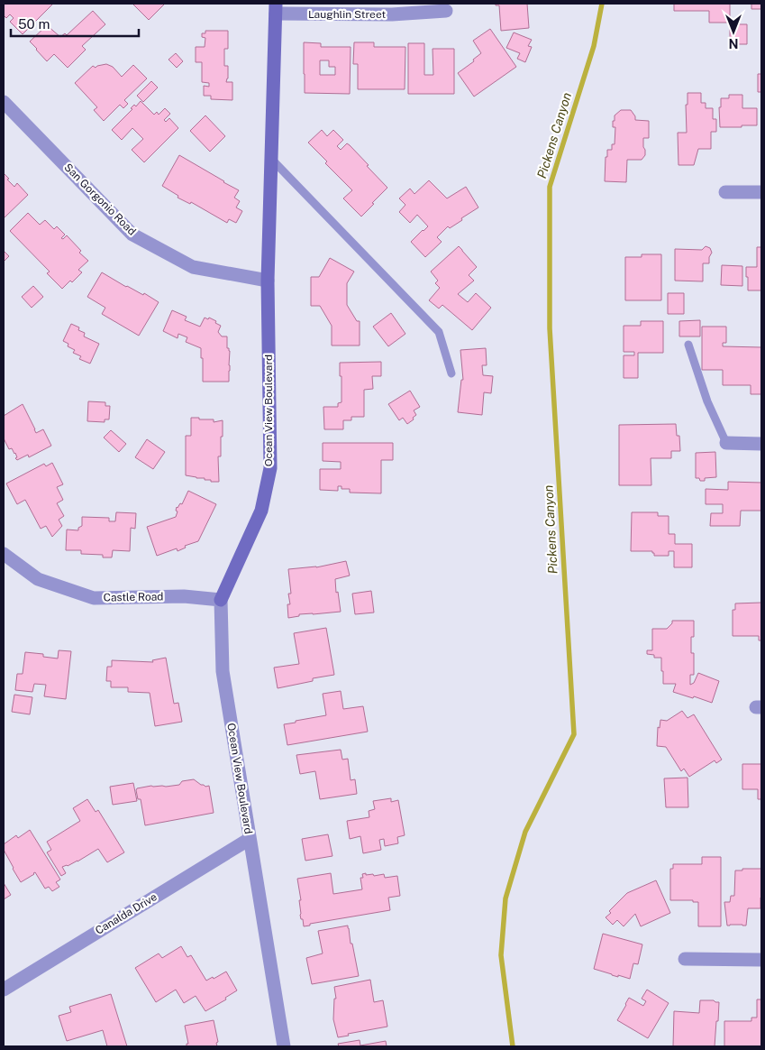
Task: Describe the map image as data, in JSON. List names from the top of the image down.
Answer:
{
  "streets": {
    "street": [
      "Laughlin Street",
      "San Gorgonio Road",
      "Ocean View Boulevard",
      "Castle Road",
      "Canalda Drive"
    ]
  },
  "crossings": [
    ["Laughlin Street", "Ocean View Boulevard"],
    ["San Gorgonio Road", "Ocean View Boulevard"],
    ["Ocean View Boulevard", "Castle Road"],
    ["Ocean View Boulevard", "Canalda Drive"]
  ],
  "water": ["Pickens Canyon"],
  "scale_bar": "50 m",
  "north": "bottom"
}
